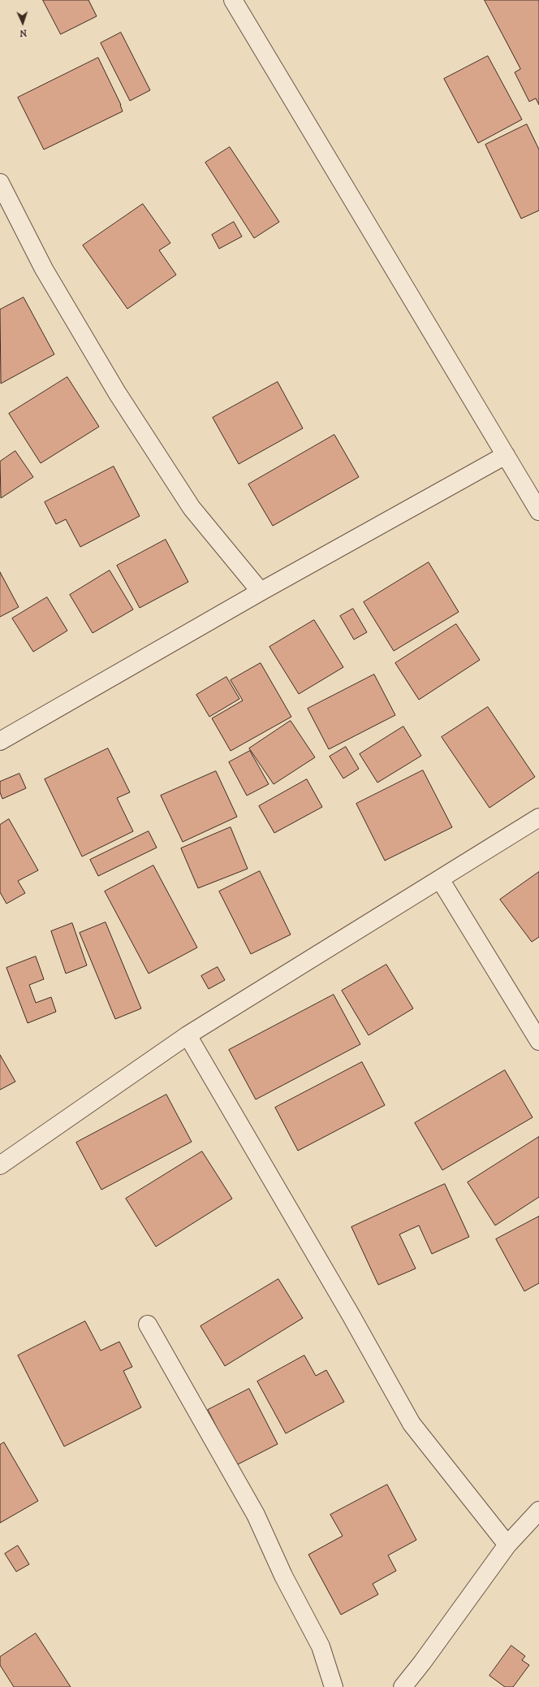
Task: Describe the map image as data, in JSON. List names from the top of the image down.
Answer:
{
  "north": "bottom"
}
